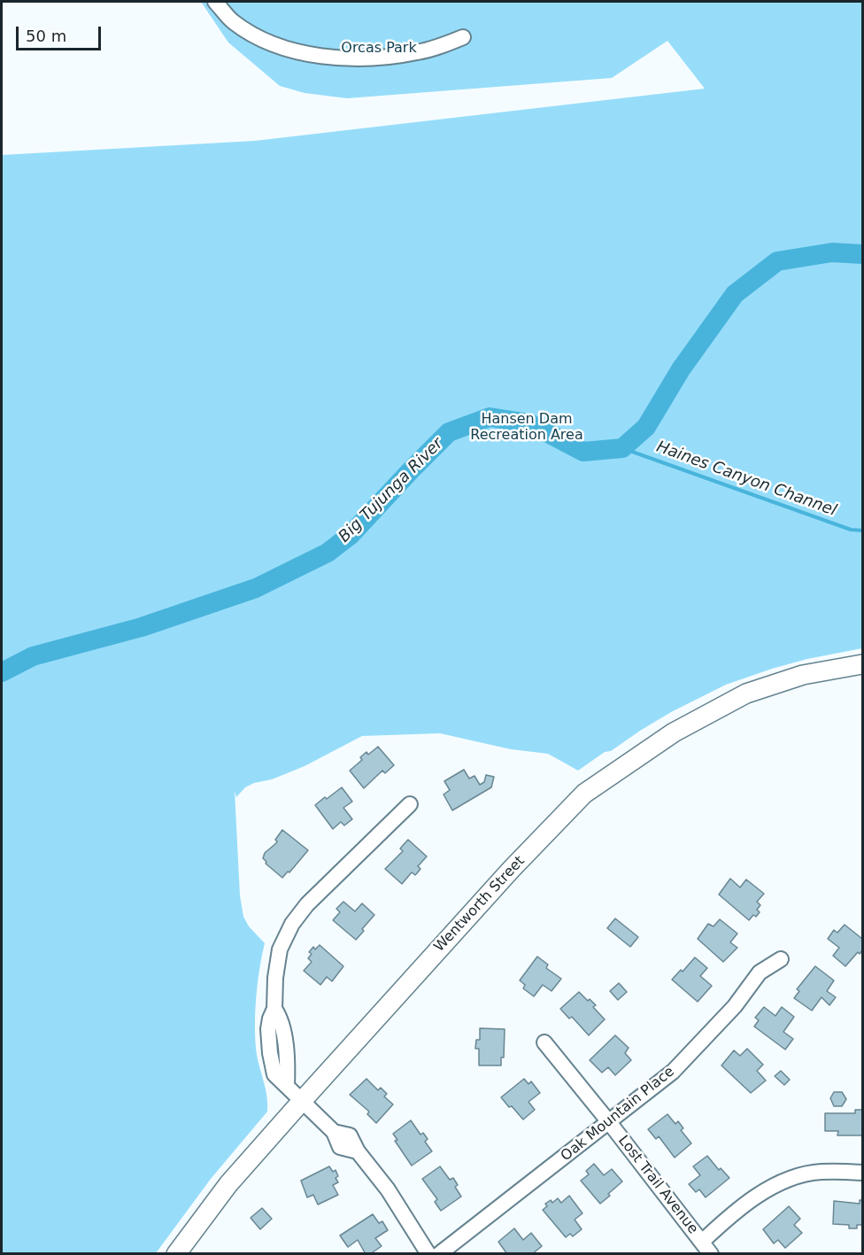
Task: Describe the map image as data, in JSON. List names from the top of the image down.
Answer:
{
  "streets": {
    "main road": ["Wentworth Street"],
    "street": ["Oak Mountain Place", "Lost Trail Avenue"]
  },
  "crossings": [
    ["Oak Mountain Place", "Lost Trail Avenue"]
  ],
  "water": ["Haines Canyon Channel", "Big Tujunga River"],
  "parks": ["Orcas Park", "Hansen Dam Recreation Area"],
  "scale_bar": "50 m"
}
